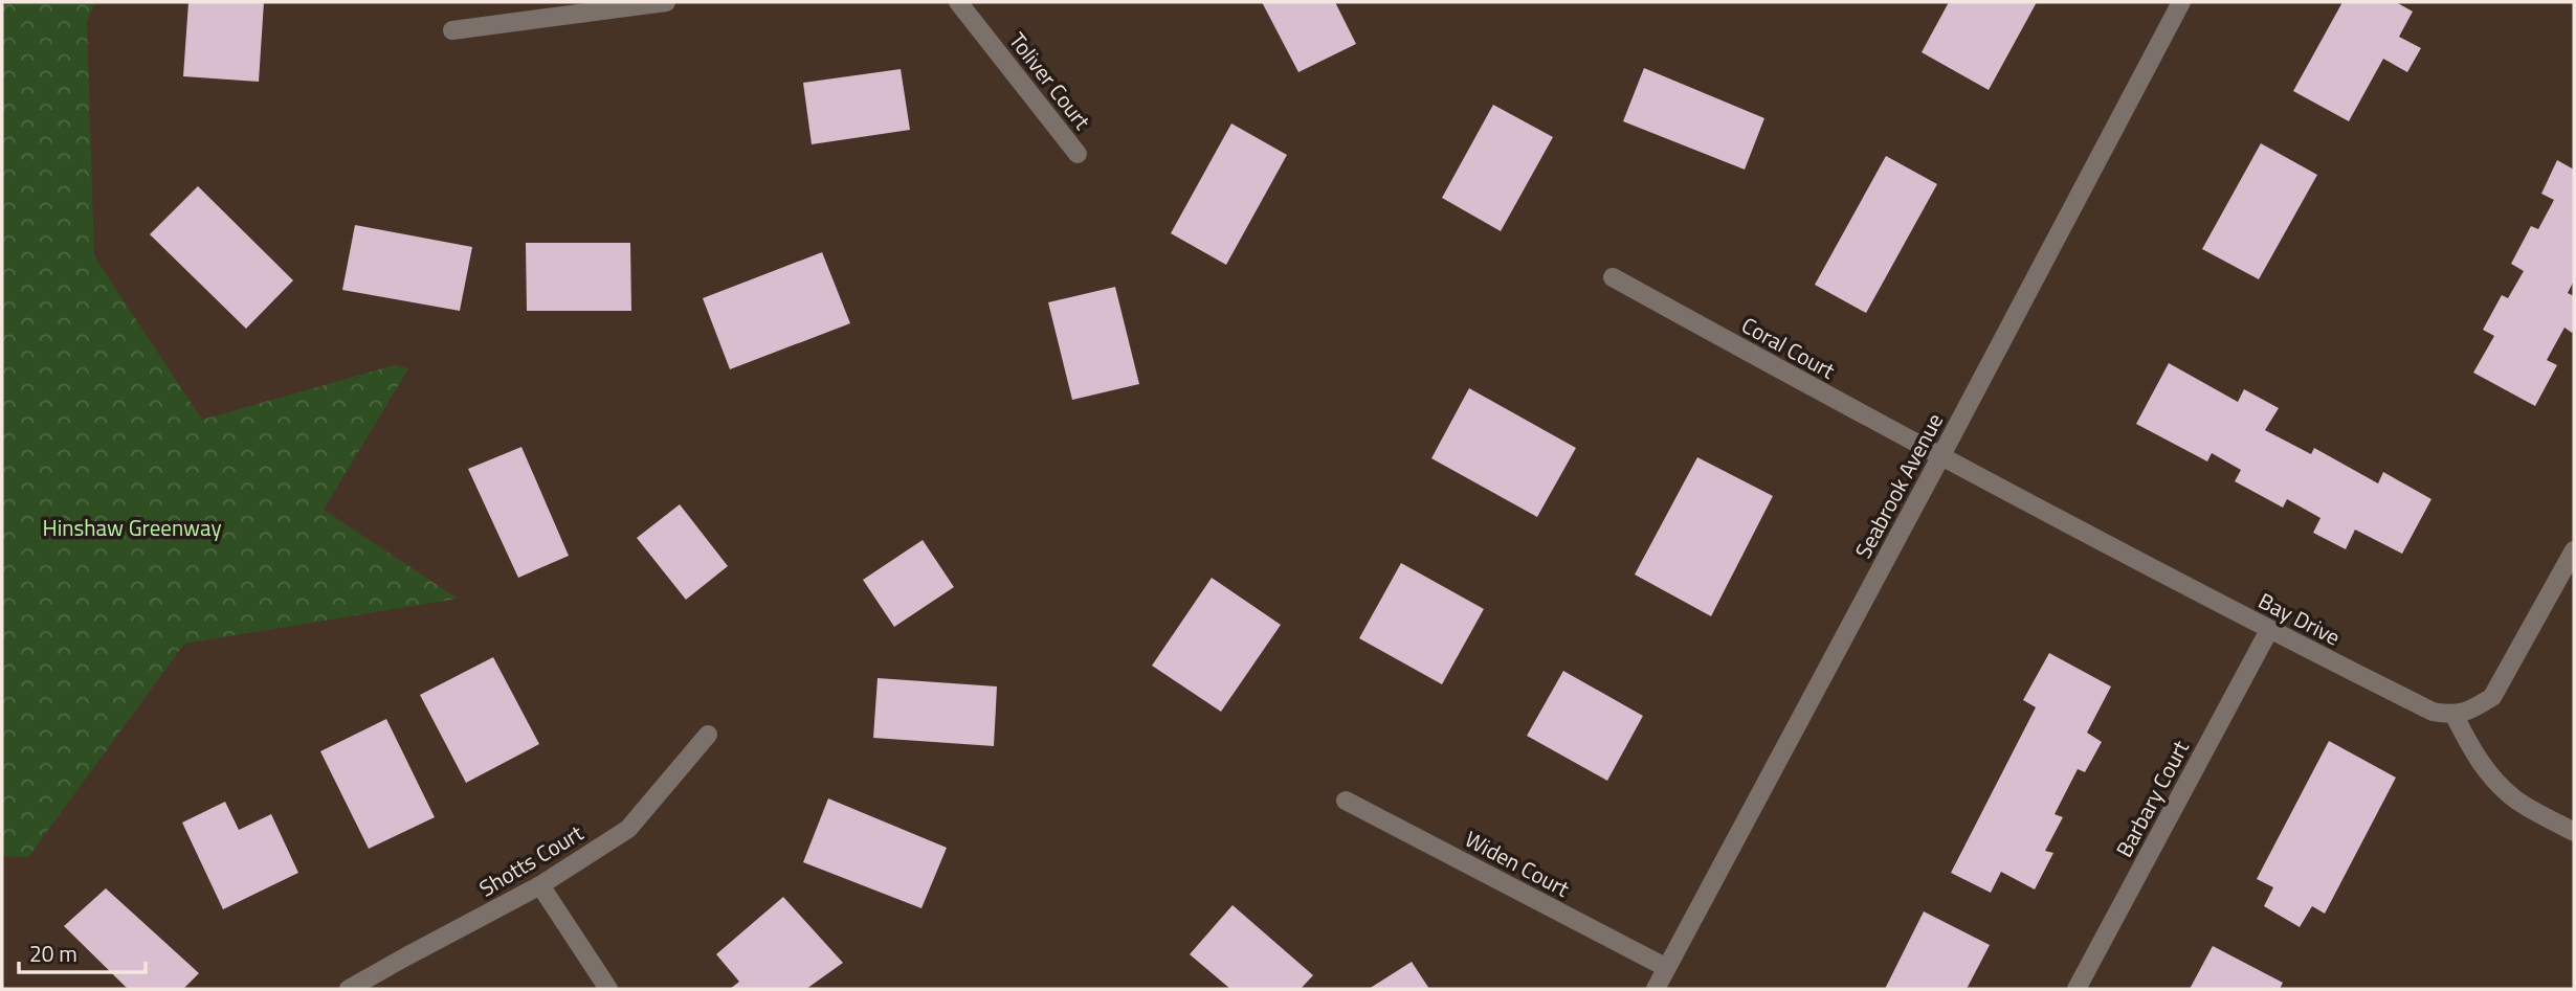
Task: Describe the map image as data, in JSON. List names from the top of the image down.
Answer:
{
  "streets": {
    "street": [
      "Toliver Court",
      "Coral Court",
      "Seabrook Avenue",
      "Bay Drive",
      "Barbary Court",
      "Shotts Court",
      "Widen Court"
    ]
  },
  "crossings": [
    ["Coral Court", "Seabrook Avenue"],
    ["Coral Court", "Bay Drive"],
    ["Seabrook Avenue", "Bay Drive"],
    ["Seabrook Avenue", "Widen Court"],
    ["Bay Drive", "Barbary Court"]
  ],
  "parks": ["Hinshaw Greenway"],
  "scale_bar": "20 m"
}
